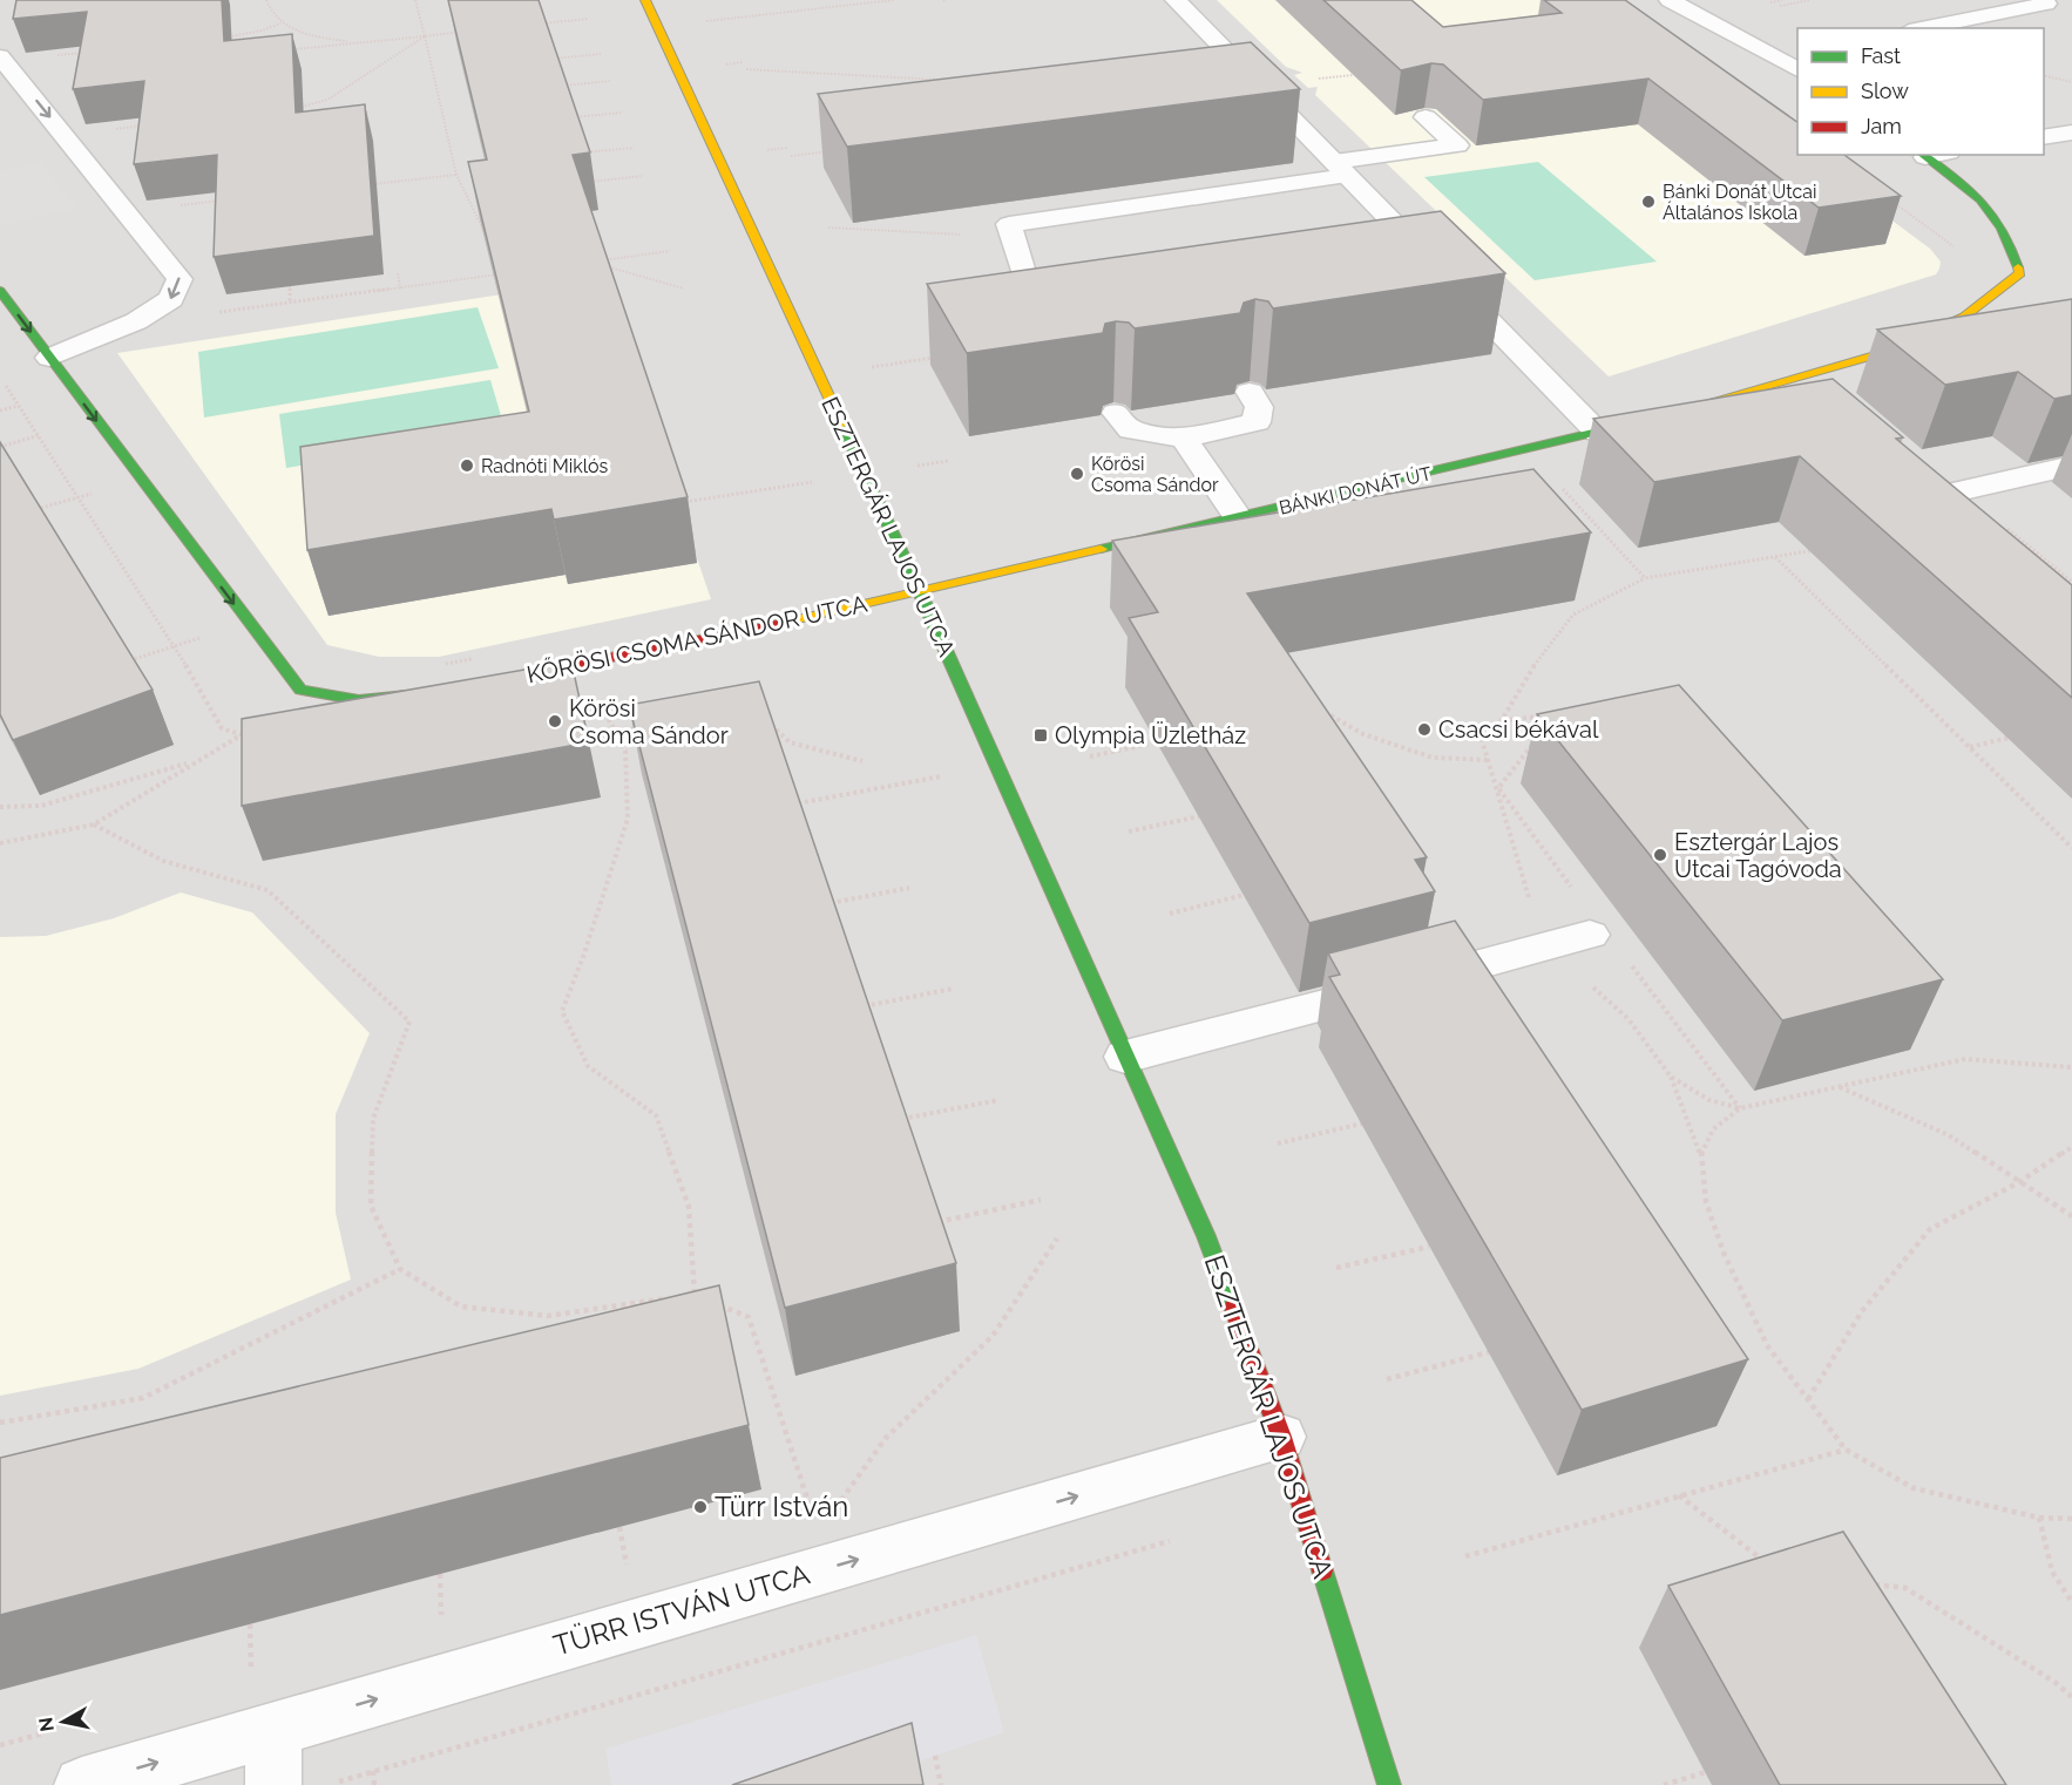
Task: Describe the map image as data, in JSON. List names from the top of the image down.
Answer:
{
  "streets": {
    "street": [
      "BÁNKI DONÁT ÚT",
      "ESZTERGÁR LAJOS UTCA",
      "KŐRÖSI CSOMA SÁNDOR UTCA",
      "TÜRR ISTVÁN UTCA"
    ]
  },
  "crossings": [
    ["BÁNKI DONÁT ÚT", "ESZTERGÁR LAJOS UTCA"],
    ["BÁNKI DONÁT ÚT", "KŐRÖSI CSOMA SÁNDOR UTCA"],
    ["ESZTERGÁR LAJOS UTCA", "KŐRÖSI CSOMA SÁNDOR UTCA"],
    ["ESZTERGÁR LAJOS UTCA", "TÜRR ISTVÁN UTCA"]
  ],
  "one_way": ["TÜRR ISTVÁN UTCA"],
  "places": {
    "other": [
      "Bánki Donát Utcai Általános Iskola",
      "Radnóti Miklós",
      "Kőrösi Csoma Sándor",
      "Körösi Csoma Sándor",
      "Csacsi békával",
      "Esztergár Lajos Utcai Tagóvoda",
      "Türr István"
    ],
    "transit": ["Olympia Üzletház"]
  },
  "legend": ["Fast", "Slow", "Jam"],
  "north": "left"
}
